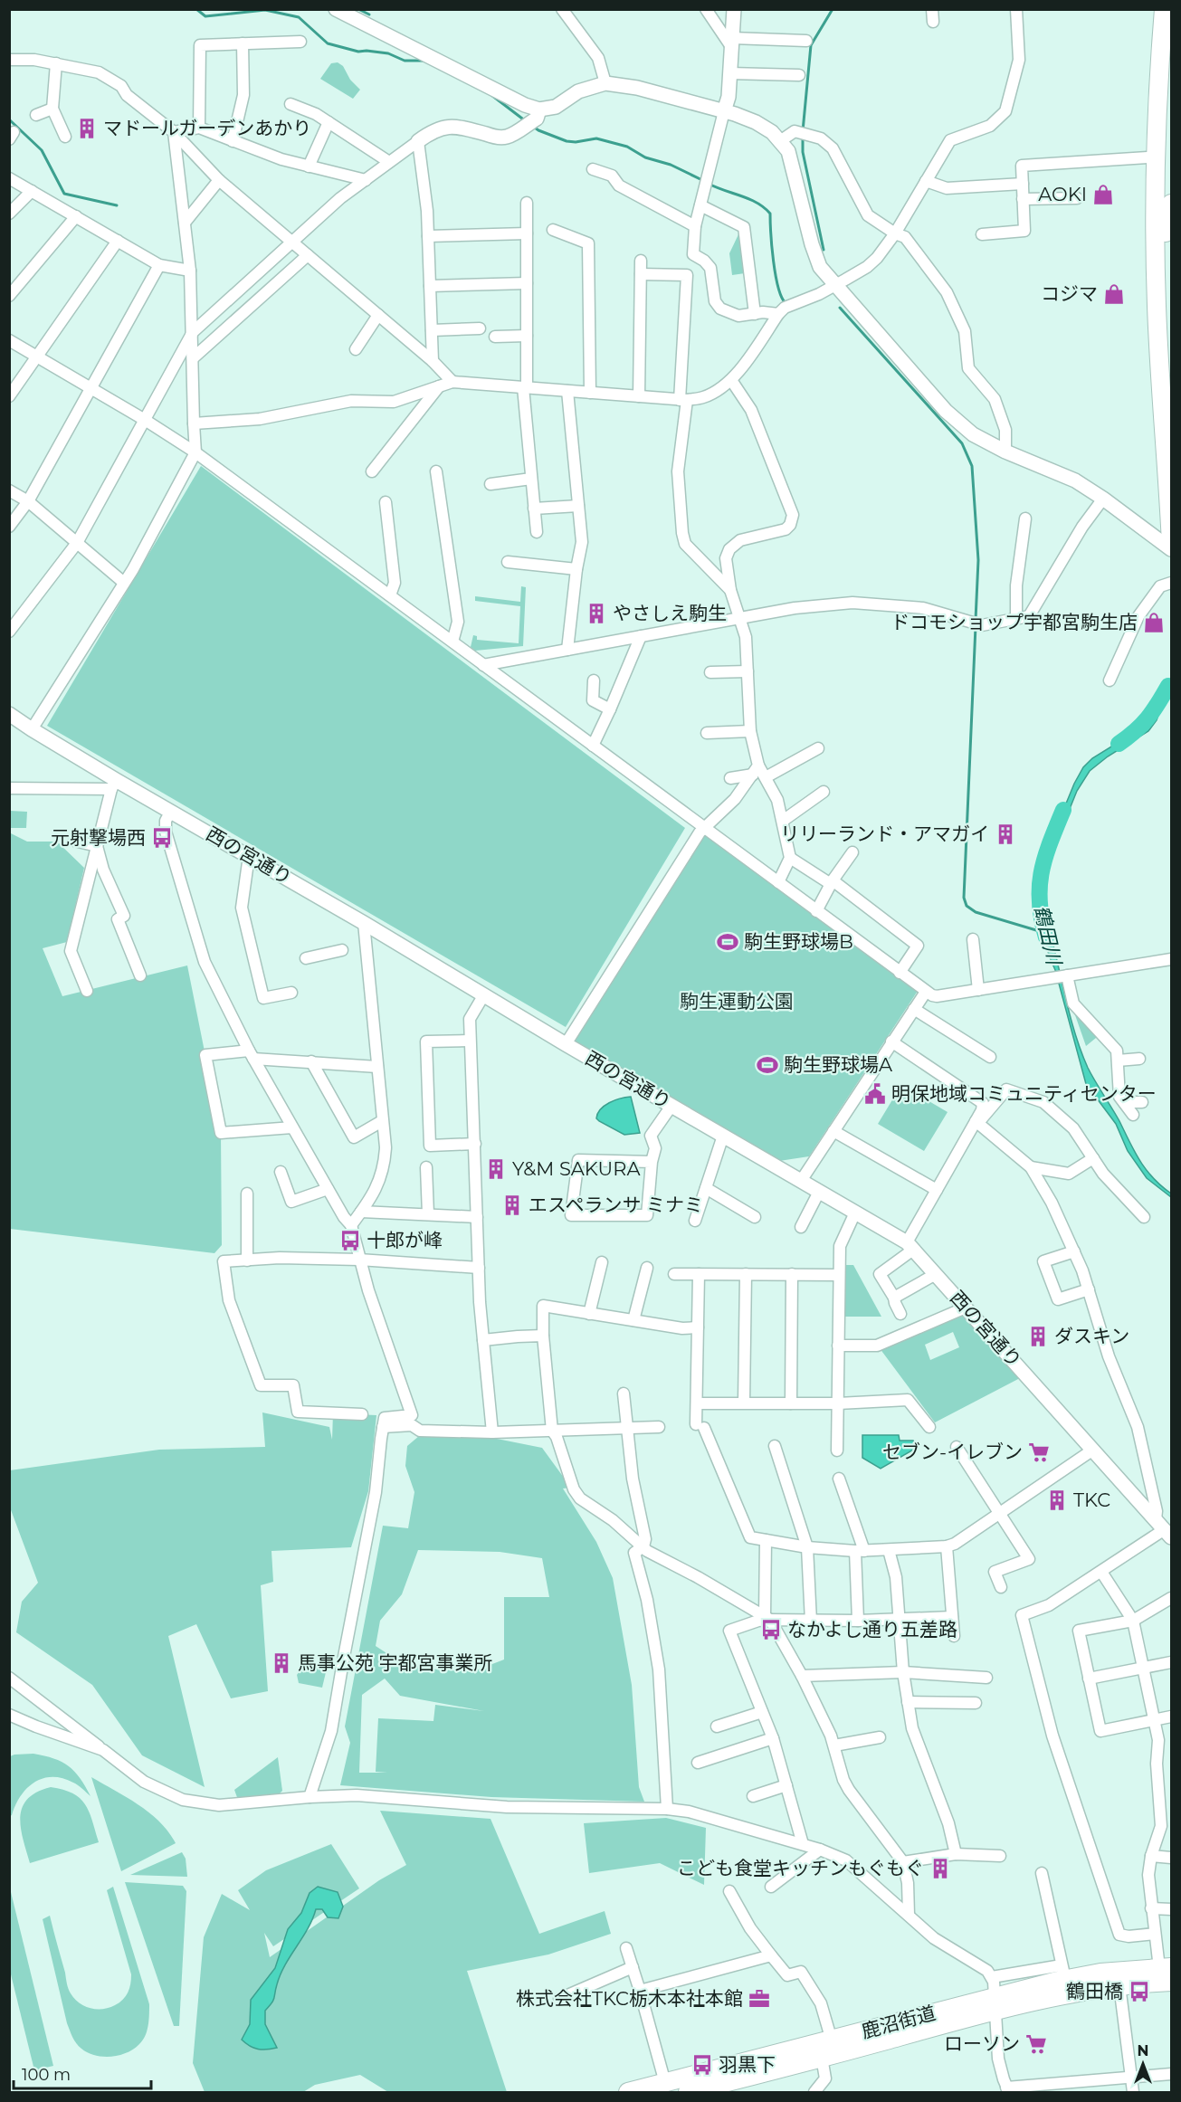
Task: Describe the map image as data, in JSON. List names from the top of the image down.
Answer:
{
  "streets": {
    "main road": ["鹿沼街道"],
    "street": ["西の宮通り"]
  },
  "water": ["鶴田川"],
  "parks": ["駒生運動公園"],
  "places": {
    "building": [
      "マドールガーデンあかり",
      "やさしえ駒生",
      "リリーランド・アマガイ",
      "Y&M SAKURA",
      "エスペランサ ミナミ",
      "ダスキン",
      "TKC",
      "馬事公苑 宇都宮事業所",
      "こども食堂キッチンもぐもぐ"
    ],
    "shop": ["AOKI", "コジマ", "ドコモショップ宇都宮駒生店"],
    "bus stop": [
      "元射撃場西",
      "十郎が峰",
      "なかよし通り五差路",
      "鶴田橋",
      "羽黒下"
    ],
    "sports": ["駒生野球場B", "駒生野球場A"],
    "public building": ["明保地域コミュニティセンター"],
    "supermarket": ["セブン-イレブン", "ローソン"],
    "office": ["株式会社TKC栃木本社本館"]
  },
  "scale_bar": "100 m",
  "north": "top"
}
